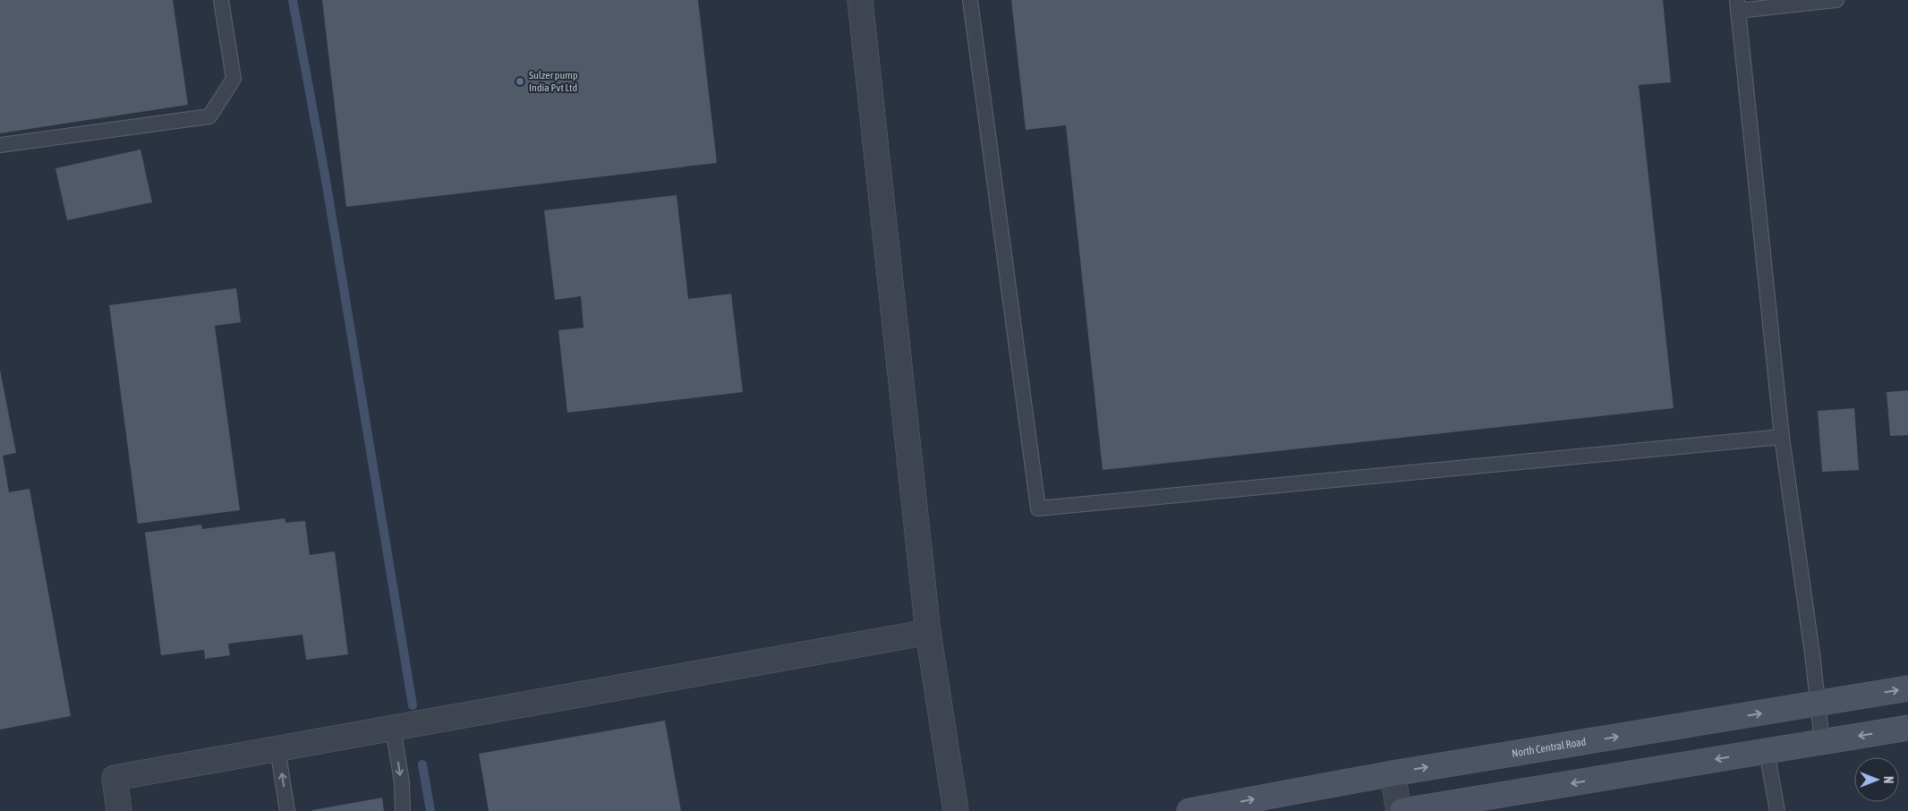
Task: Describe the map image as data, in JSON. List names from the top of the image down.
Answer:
{
  "streets": {
    "main road": ["North Central Road"]
  },
  "places": ["Sulzer pump India Pvt Ltd"],
  "north": "right"
}
